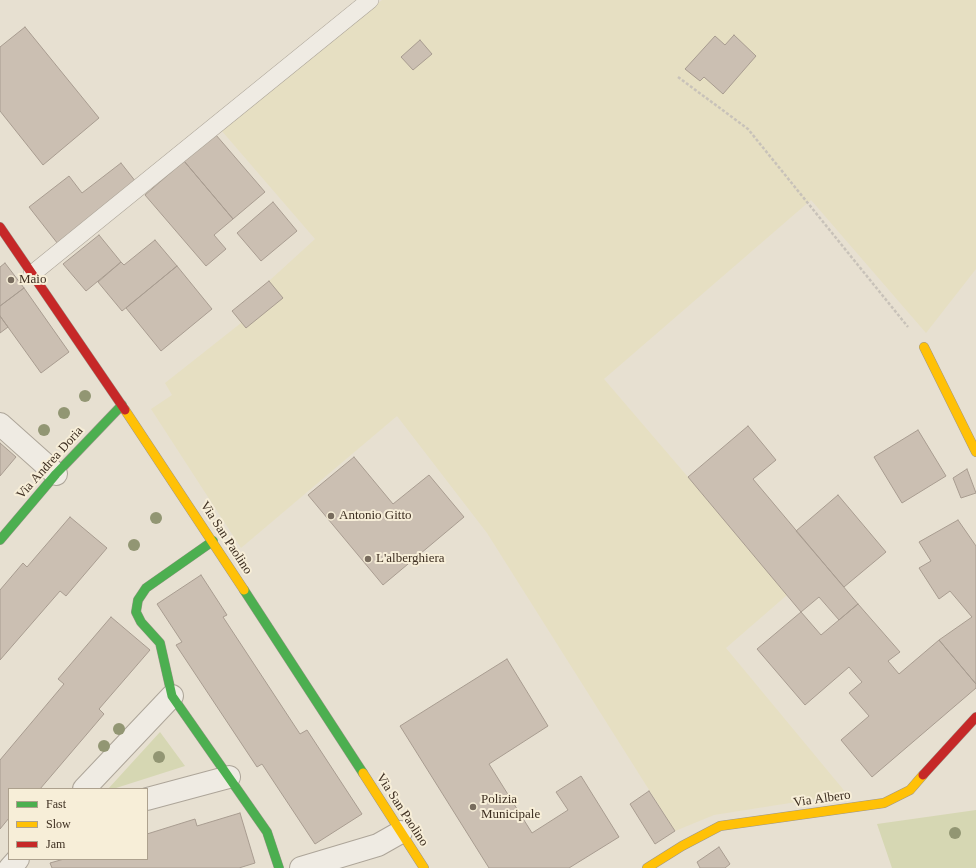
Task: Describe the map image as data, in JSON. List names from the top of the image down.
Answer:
{
  "streets": {
    "street": ["Via Andrea Doria", "Via San Paolino", "Via Albero"]
  },
  "crossings": [
    ["Via Andrea Doria", "Via San Paolino"]
  ],
  "places": [
    "Maio",
    "Antonio Gitto",
    "L'alberghiera",
    "Polizia Municipale"
  ],
  "legend": ["Fast", "Slow", "Jam"]
}
